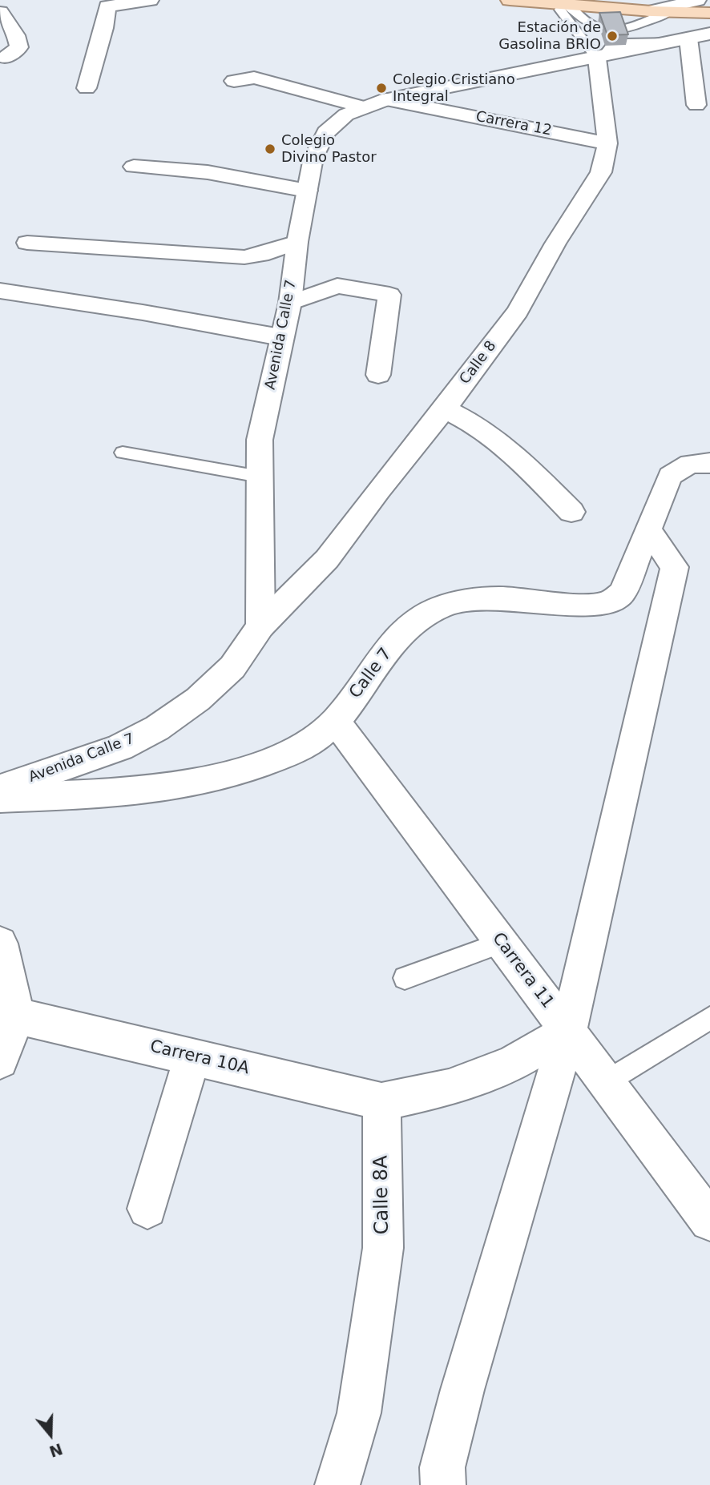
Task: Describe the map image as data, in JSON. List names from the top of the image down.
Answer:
{
  "streets": {
    "street": [
      "Carrera 12",
      "Avenida Calle 7",
      "Calle 8",
      "Calle 7",
      "Carrera 11",
      "Carrera 10A",
      "Calle 8A"
    ]
  },
  "crossings": [
    ["Carrera 12", "Avenida Calle 7"],
    ["Carrera 12", "Calle 8"],
    ["Avenida Calle 7", "Calle 8"],
    ["Calle 7", "Carrera 11"],
    ["Carrera 10A", "Calle 8A"]
  ],
  "places": ["Estación de Gasolina BRIO", "Colegio Cristiano Integral", "Colegio Divino Pastor"],
  "north": "bottom"
}
